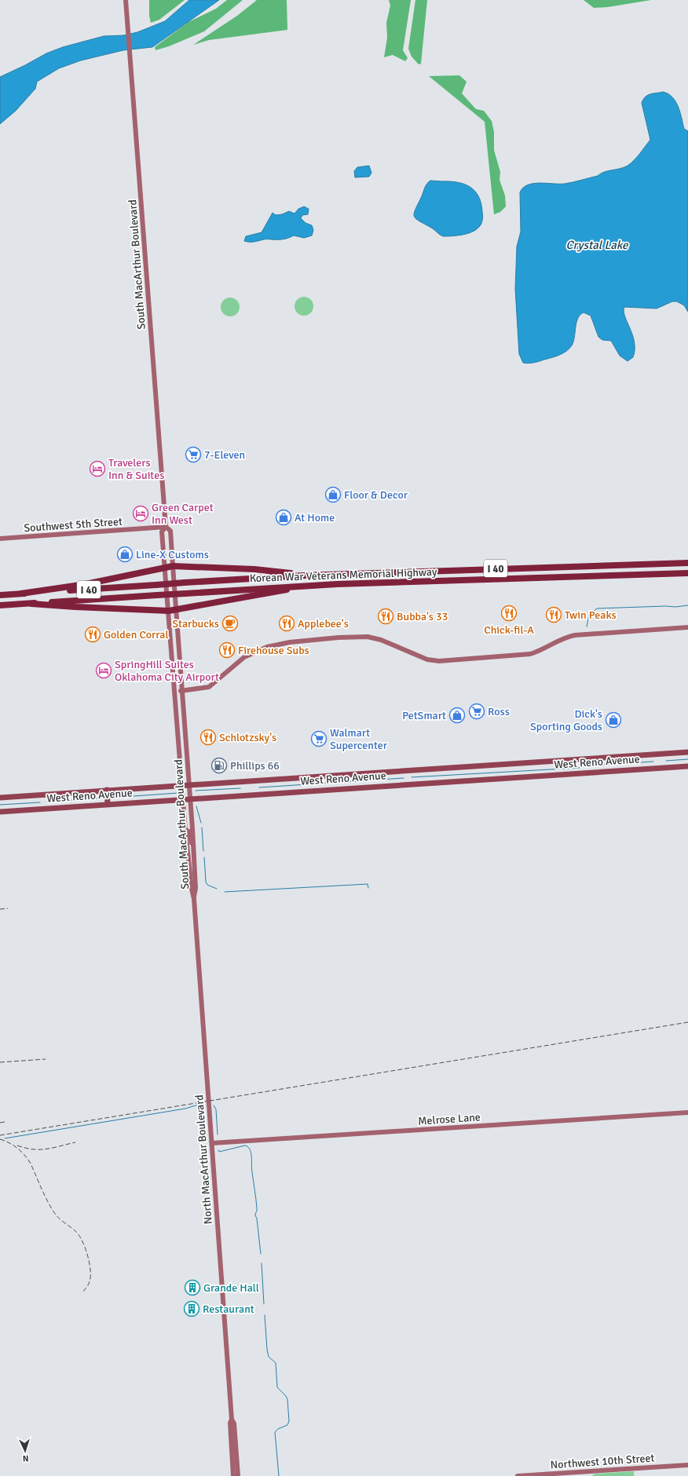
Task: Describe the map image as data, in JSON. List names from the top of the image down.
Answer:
{
  "streets": {
    "highway": ["I 40", "Korean War Veterans Memorial Highway"],
    "main road": [
      "South MacArthur Boulevard",
      "Southwest 5th Street",
      "West Reno Avenue",
      "Melrose Lane",
      "North MacArthur Boulevard",
      "Northwest 10th Street"
    ]
  },
  "crossings": [
    ["South MacArthur Boulevard", "Southwest 5th Street"],
    ["South MacArthur Boulevard", "West Reno Avenue"],
    ["South MacArthur Boulevard", "North MacArthur Boulevard"],
    ["Melrose Lane", "North MacArthur Boulevard"]
  ],
  "water": ["Crystal Lake"],
  "places": {
    "supermarket": ["7-Eleven", "Ross", "Walmart Supercenter"],
    "hotel": ["Travelers Inn & Suites", "Green Carpet Inn West", "SpringHill Suites Oklahoma City Airport"],
    "shop": [
      "Floor & Decor",
      "At Home",
      "Line-X Customs",
      "PetSmart",
      "Dick's Sporting Goods"
    ],
    "restaurant": [
      "Chick-fil-A",
      "Twin Peaks",
      "Bubba's 33",
      "Applebee's",
      "Golden Corral",
      "Firehouse Subs",
      "Schlotzsky's"
    ],
    "cafe": ["Starbucks"],
    "fuel station": ["Phillips 66"],
    "building": ["Grande Hall", "Restaurant"]
  },
  "north": "bottom"
}
